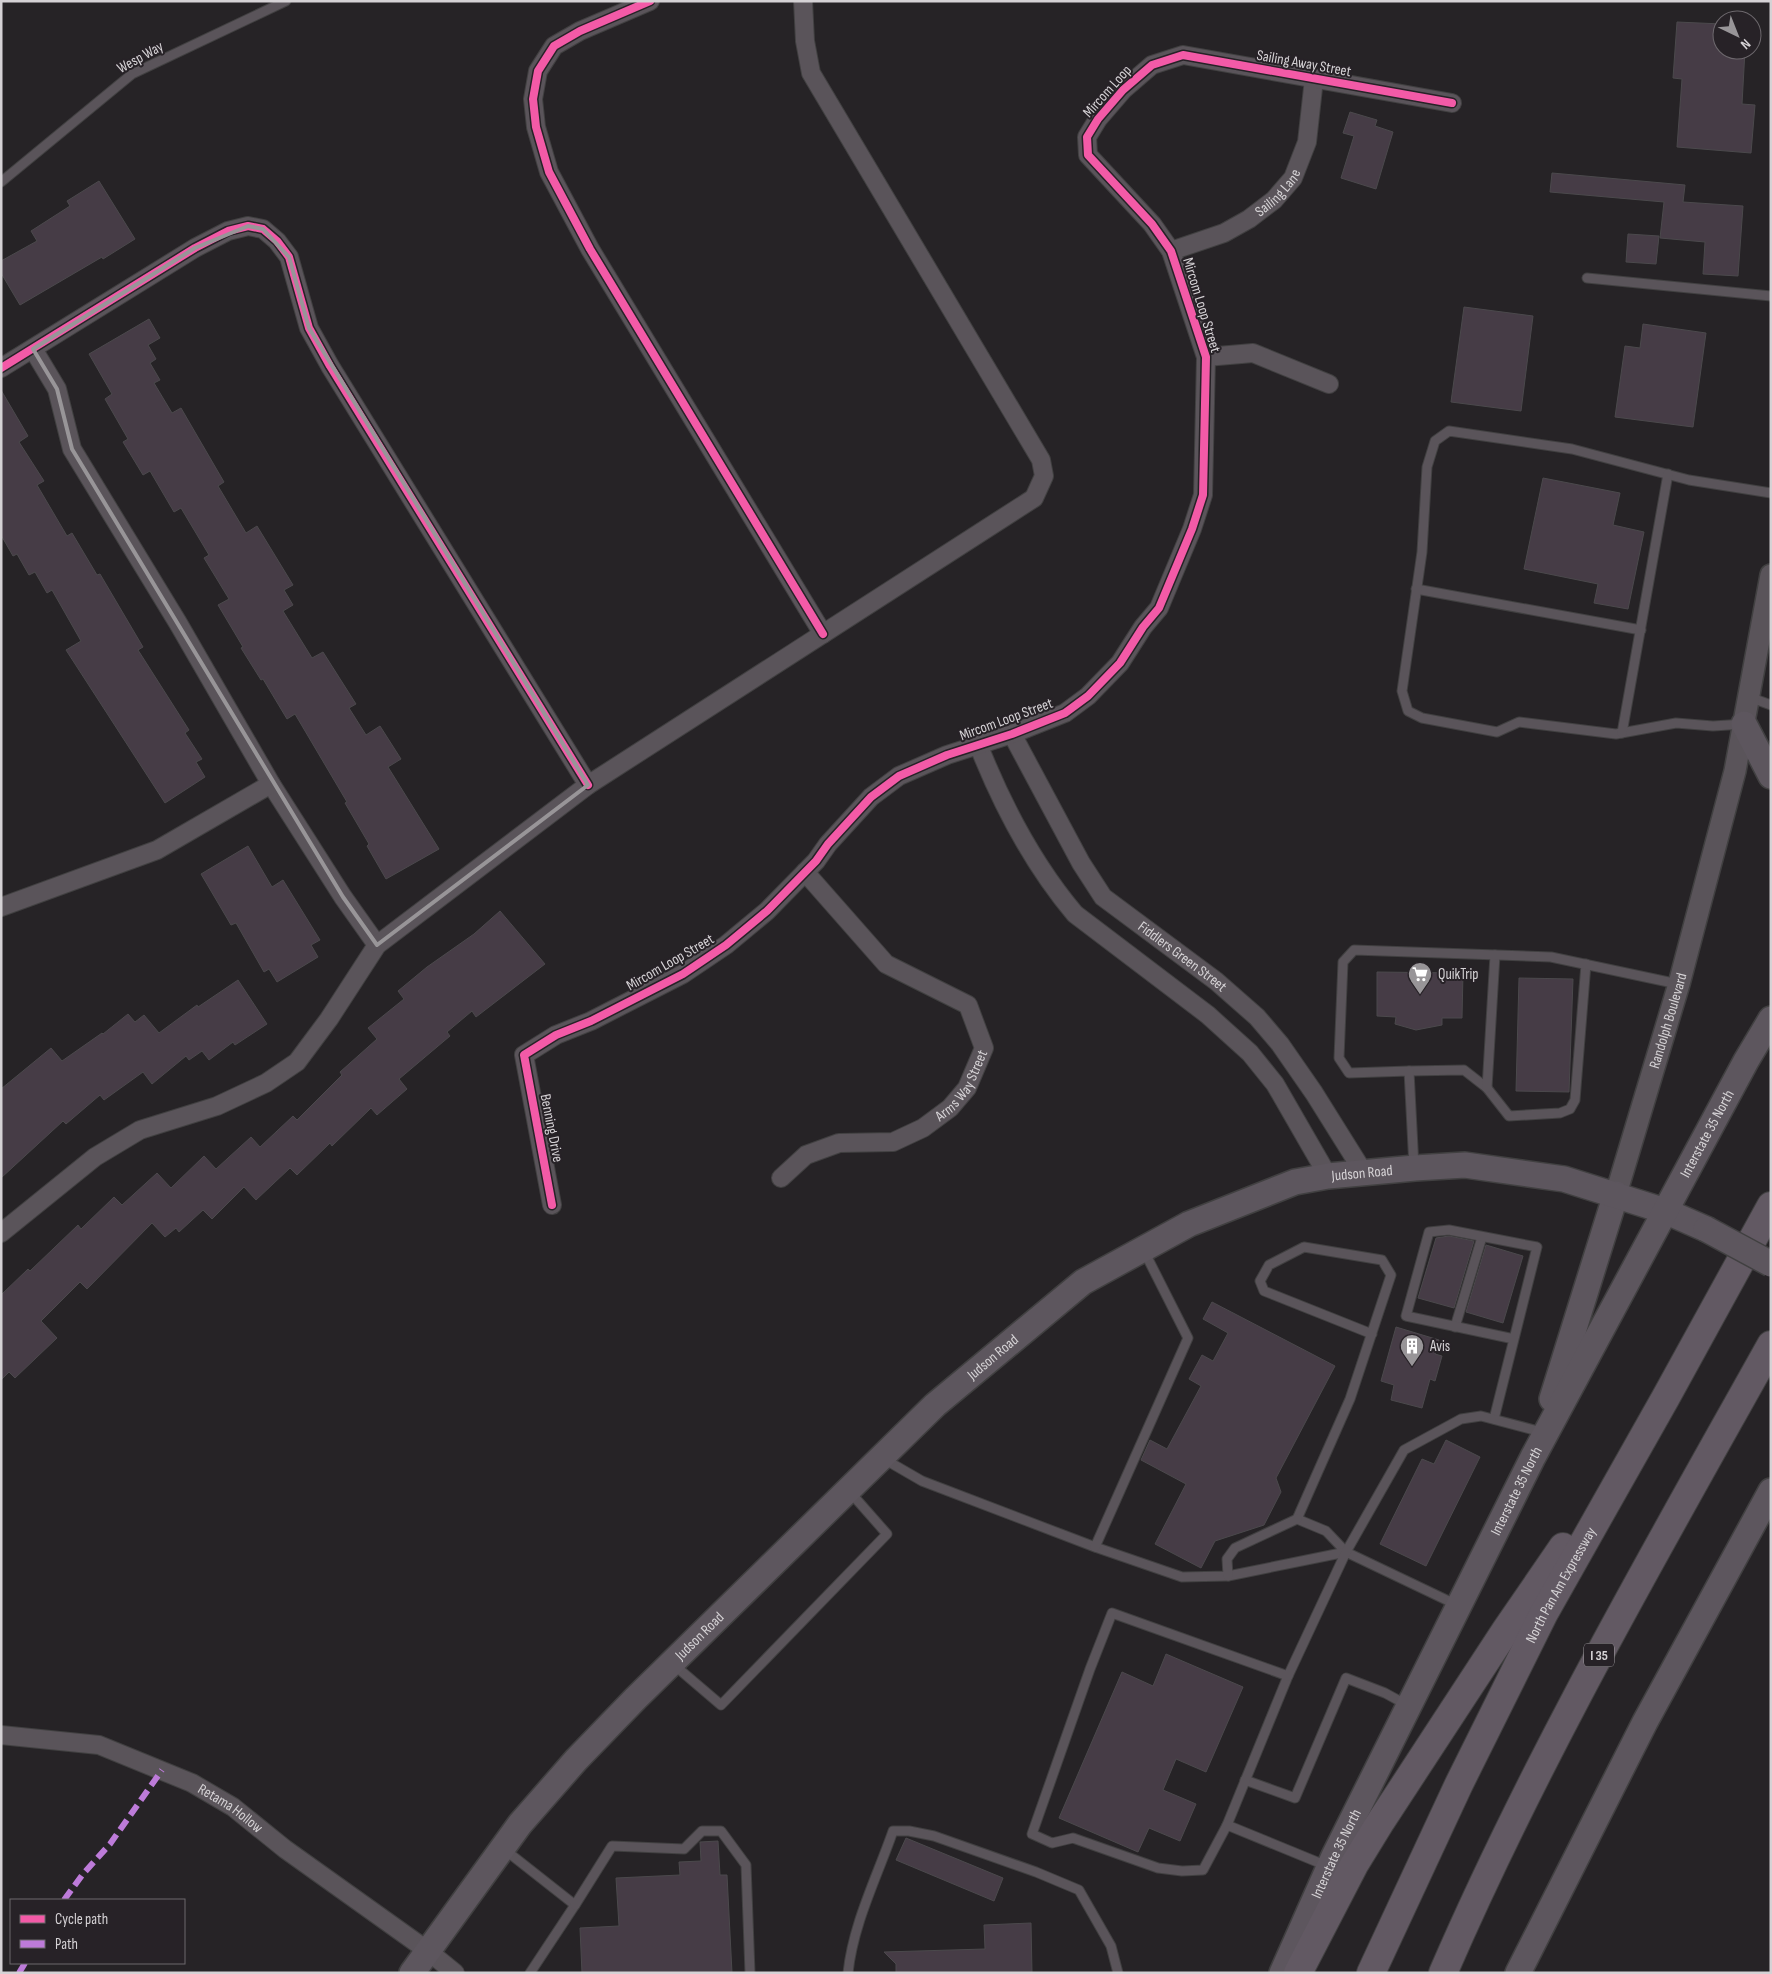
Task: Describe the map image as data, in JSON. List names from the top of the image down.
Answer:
{
  "streets": {
    "highway": ["North Pan Am Expressway", "I 35"],
    "main road": ["Randolph Boulevard", "Interstate 35 North", "Judson Road"],
    "street": [
      "Sailing Away Street",
      "Mircom Loop",
      "Sailing Lane",
      "Mircom Loop Street",
      "Fiddlers Green Street",
      "Arms Way Street",
      "Benning Drive",
      "Retama Hollow"
    ],
    "lane": ["Wesp Way"]
  },
  "crossings": [
    ["Sailing Away Street", "Mircom Loop"],
    ["Sailing Away Street", "Sailing Lane"],
    ["Mircom Loop", "Mircom Loop Street"],
    ["Sailing Lane", "Mircom Loop Street"],
    ["Mircom Loop Street", "Fiddlers Green Street"],
    ["Mircom Loop Street", "Arms Way Street"],
    ["Mircom Loop Street", "Benning Drive"],
    ["Fiddlers Green Street", "Judson Road"],
    ["Randolph Boulevard", "Interstate 35 North"],
    ["Randolph Boulevard", "Judson Road"],
    ["Interstate 35 North", "Judson Road"],
    ["Judson Road", "Retama Hollow"]
  ],
  "places": {
    "supermarket": ["QuikTrip"],
    "building": ["Avis"]
  },
  "legend": ["Cycle path", "Path"],
  "north": "bottom right"
}
